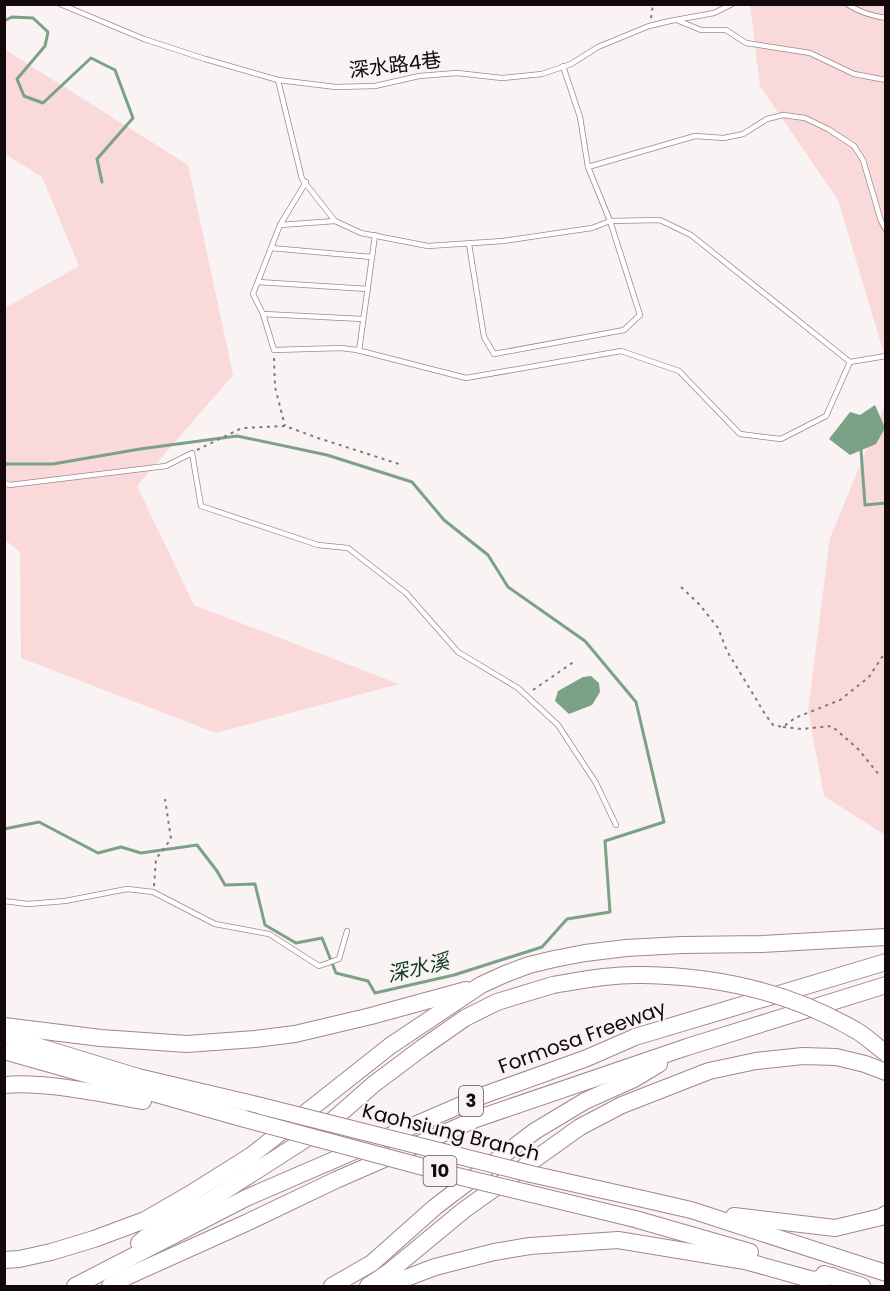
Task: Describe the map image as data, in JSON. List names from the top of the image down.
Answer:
{
  "streets": {
    "highway": [
      "Formosa Freeway",
      "3",
      "Kaohsiung Branch",
      "10"
    ],
    "lane": ["深水路4巷"]
  },
  "water": ["深水溪"]
}
